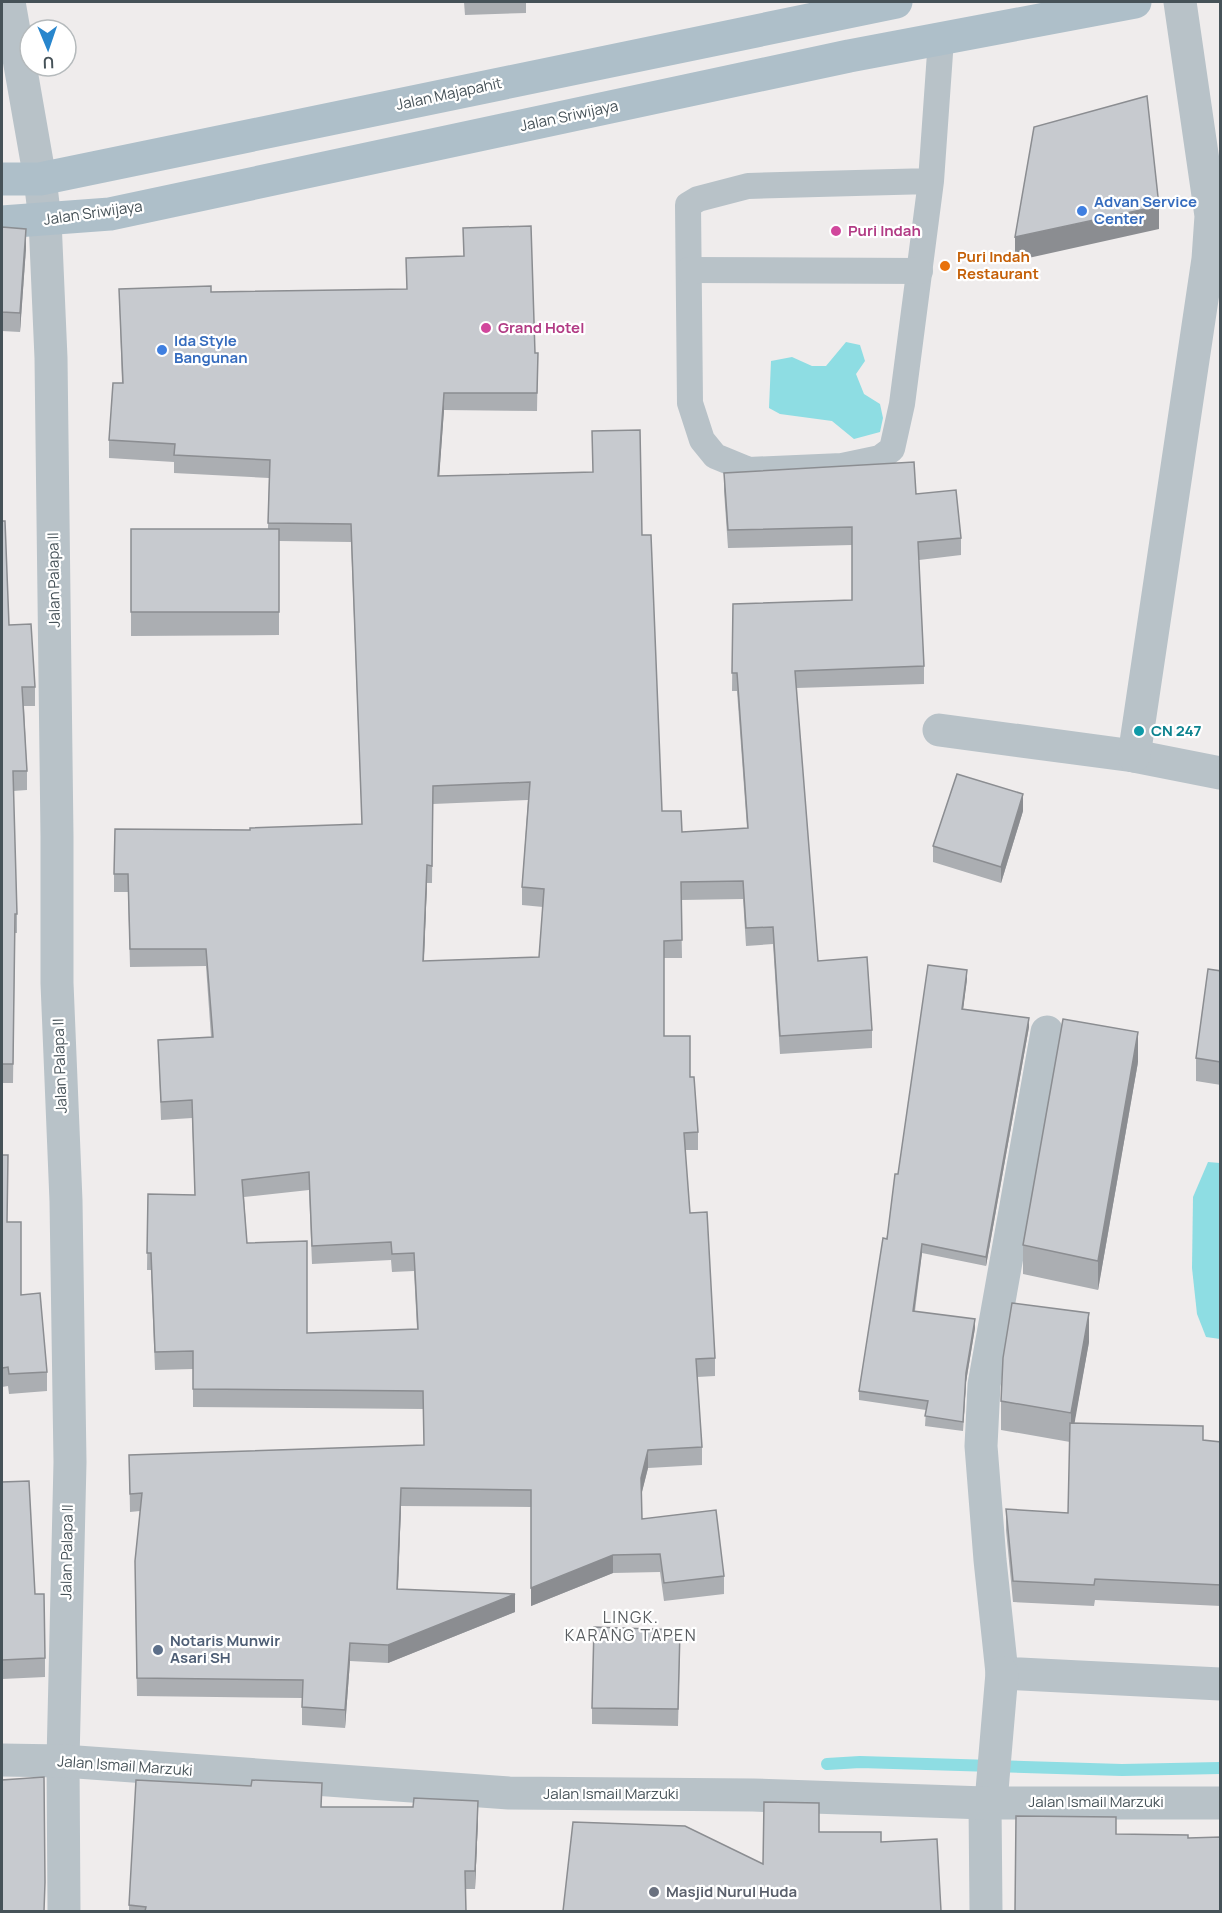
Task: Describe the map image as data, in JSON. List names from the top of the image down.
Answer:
{
  "streets": {
    "main road": ["Jalan Majapahit", "Jalan Sriwijaya"],
    "street": ["Jalan Palapa II", "Jalan Ismail Marzuki"]
  },
  "crossings": [
    ["Jalan Majapahit", "Jalan Palapa II"],
    ["Jalan Sriwijaya", "Jalan Palapa II"],
    ["Jalan Palapa II", "Jalan Ismail Marzuki"]
  ],
  "districts": ["LINGK. KARANG TAPEN"],
  "places": [
    "Advan Service Center",
    "Puri Indah",
    "Puri Indah Restaurant",
    "Grand Hotel",
    "Ida Style Bangunan",
    "CN 247",
    "Notaris Munwir Asari SH",
    "Masjid Nurul Huda"
  ],
  "north": "bottom"
}
